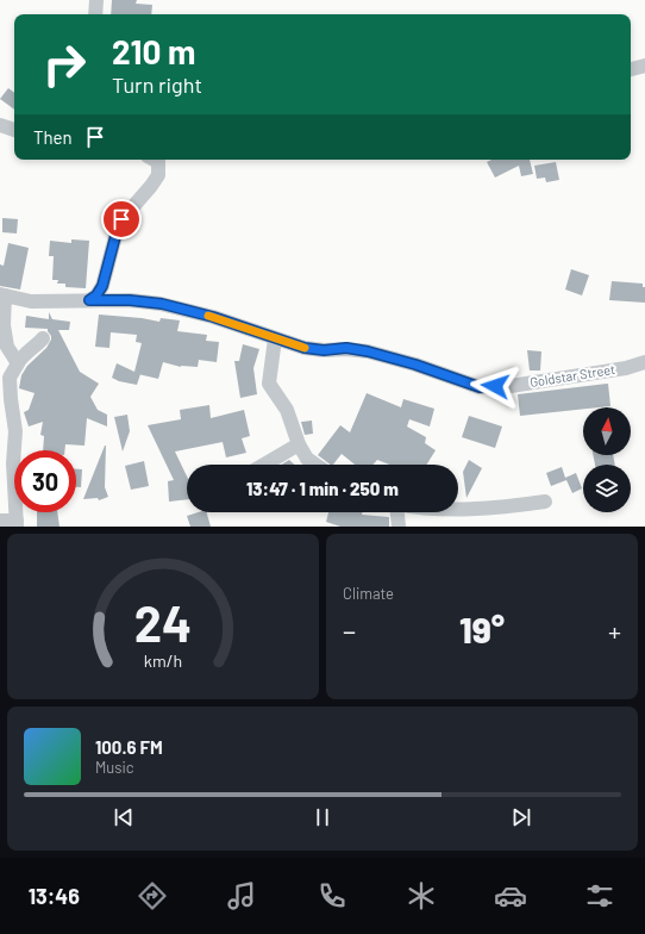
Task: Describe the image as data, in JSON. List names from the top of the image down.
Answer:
{
  "streets": {
    "street": ["Goldstar Street"]
  },
  "north": "top",
  "page": {
    "turn": ["210 m", "Turn right"],
    "then": "Then",
    "limit": "30",
    "trip": "13:47 · 1 min · 250 m",
    "tile": "Climate",
    "heat": ["−", "19°", "+"],
    "song": ["100.6 FM", "Music"],
    "tabs": "13:46",
    "gauge": ["24", "km/h"]
  }
}
